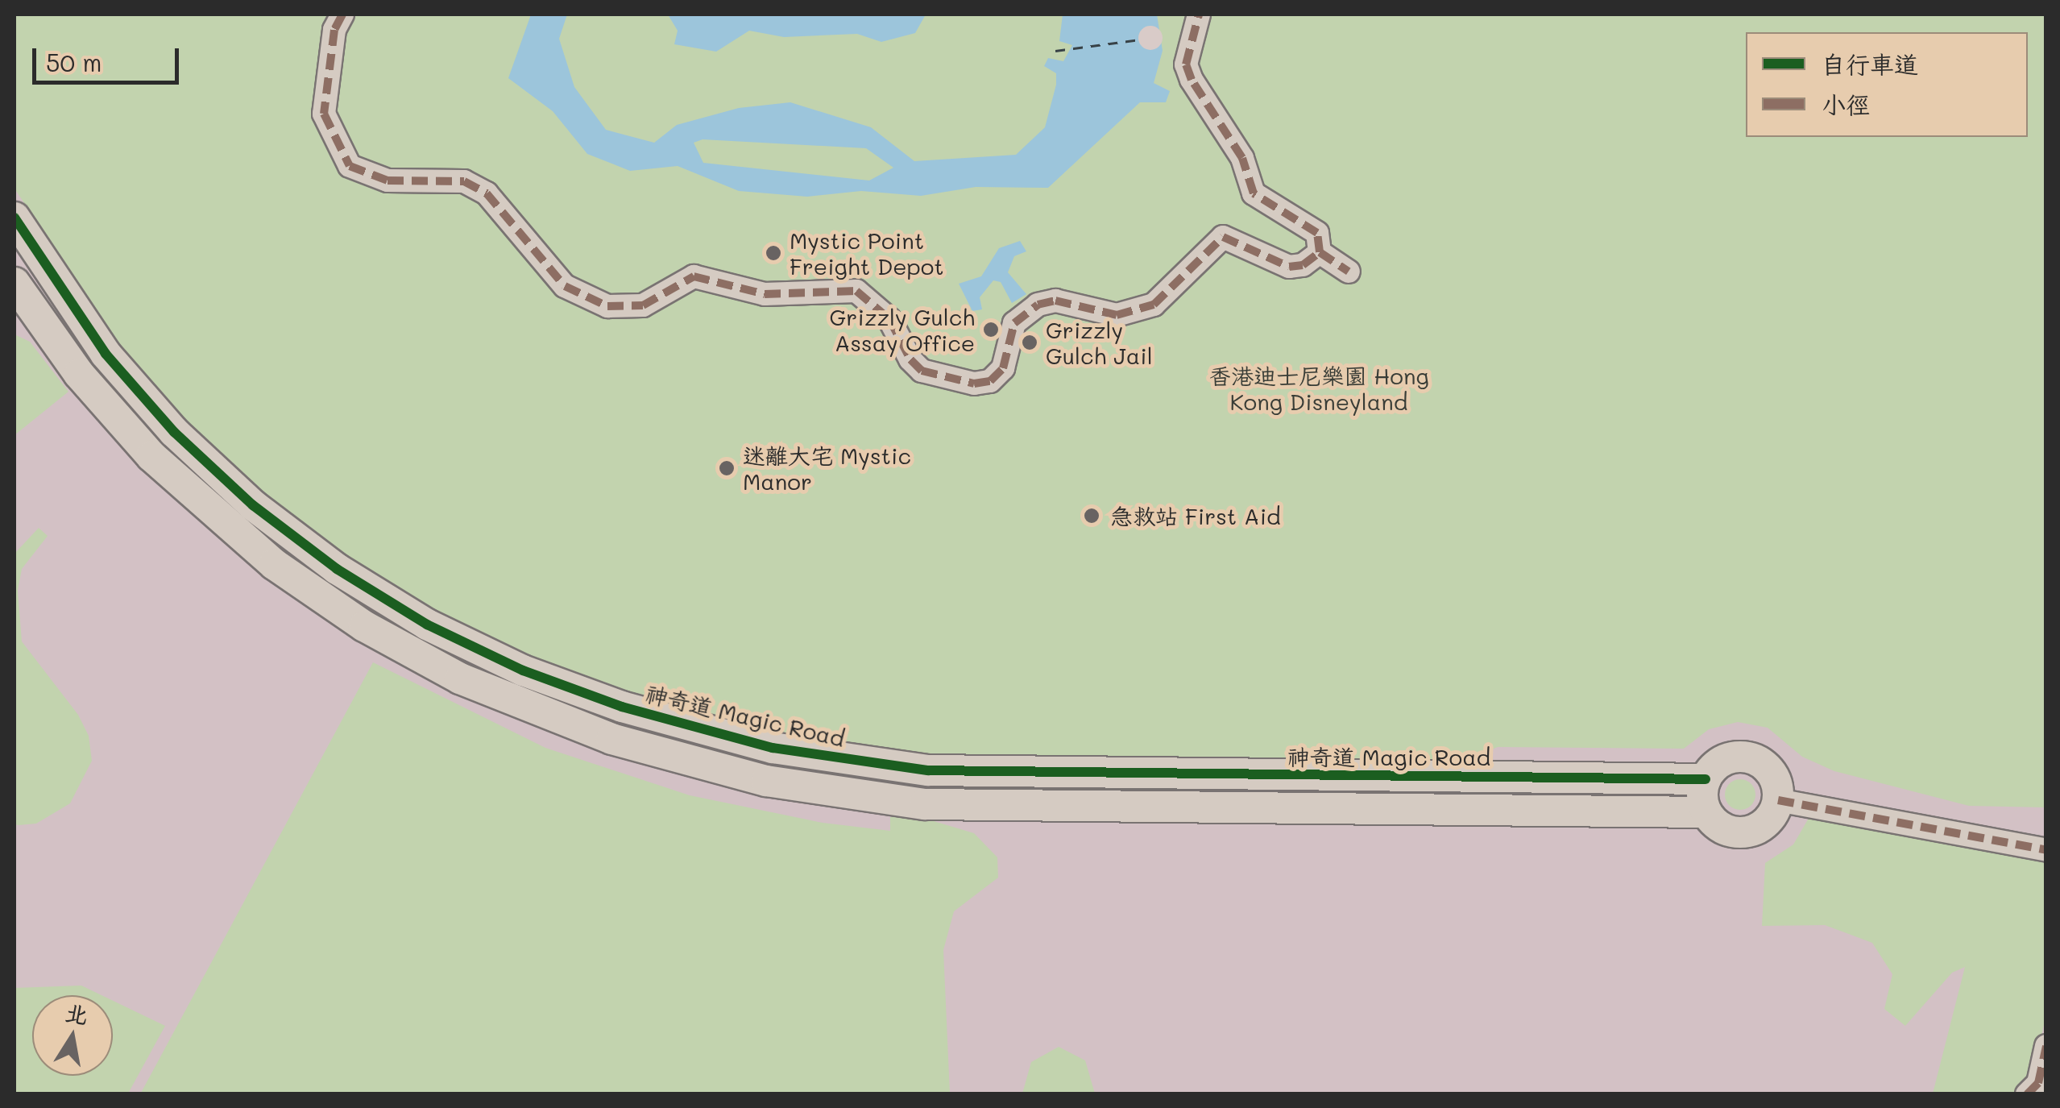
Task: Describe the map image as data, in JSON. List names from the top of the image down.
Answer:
{
  "streets": {
    "street": ["神奇道 Magic Road"]
  },
  "parks": ["香港迪士尼樂園 Hong Kong Disneyland"],
  "places": [
    "Mystic Point Freight Depot",
    "Grizzly Gulch Assay Office",
    "Grizzly Gulch Jail",
    "迷離大宅 Mystic Manor",
    "急救站 First Aid"
  ],
  "legend": ["自行車道", "小徑"],
  "scale_bar": "50 m",
  "north": "top"
}
